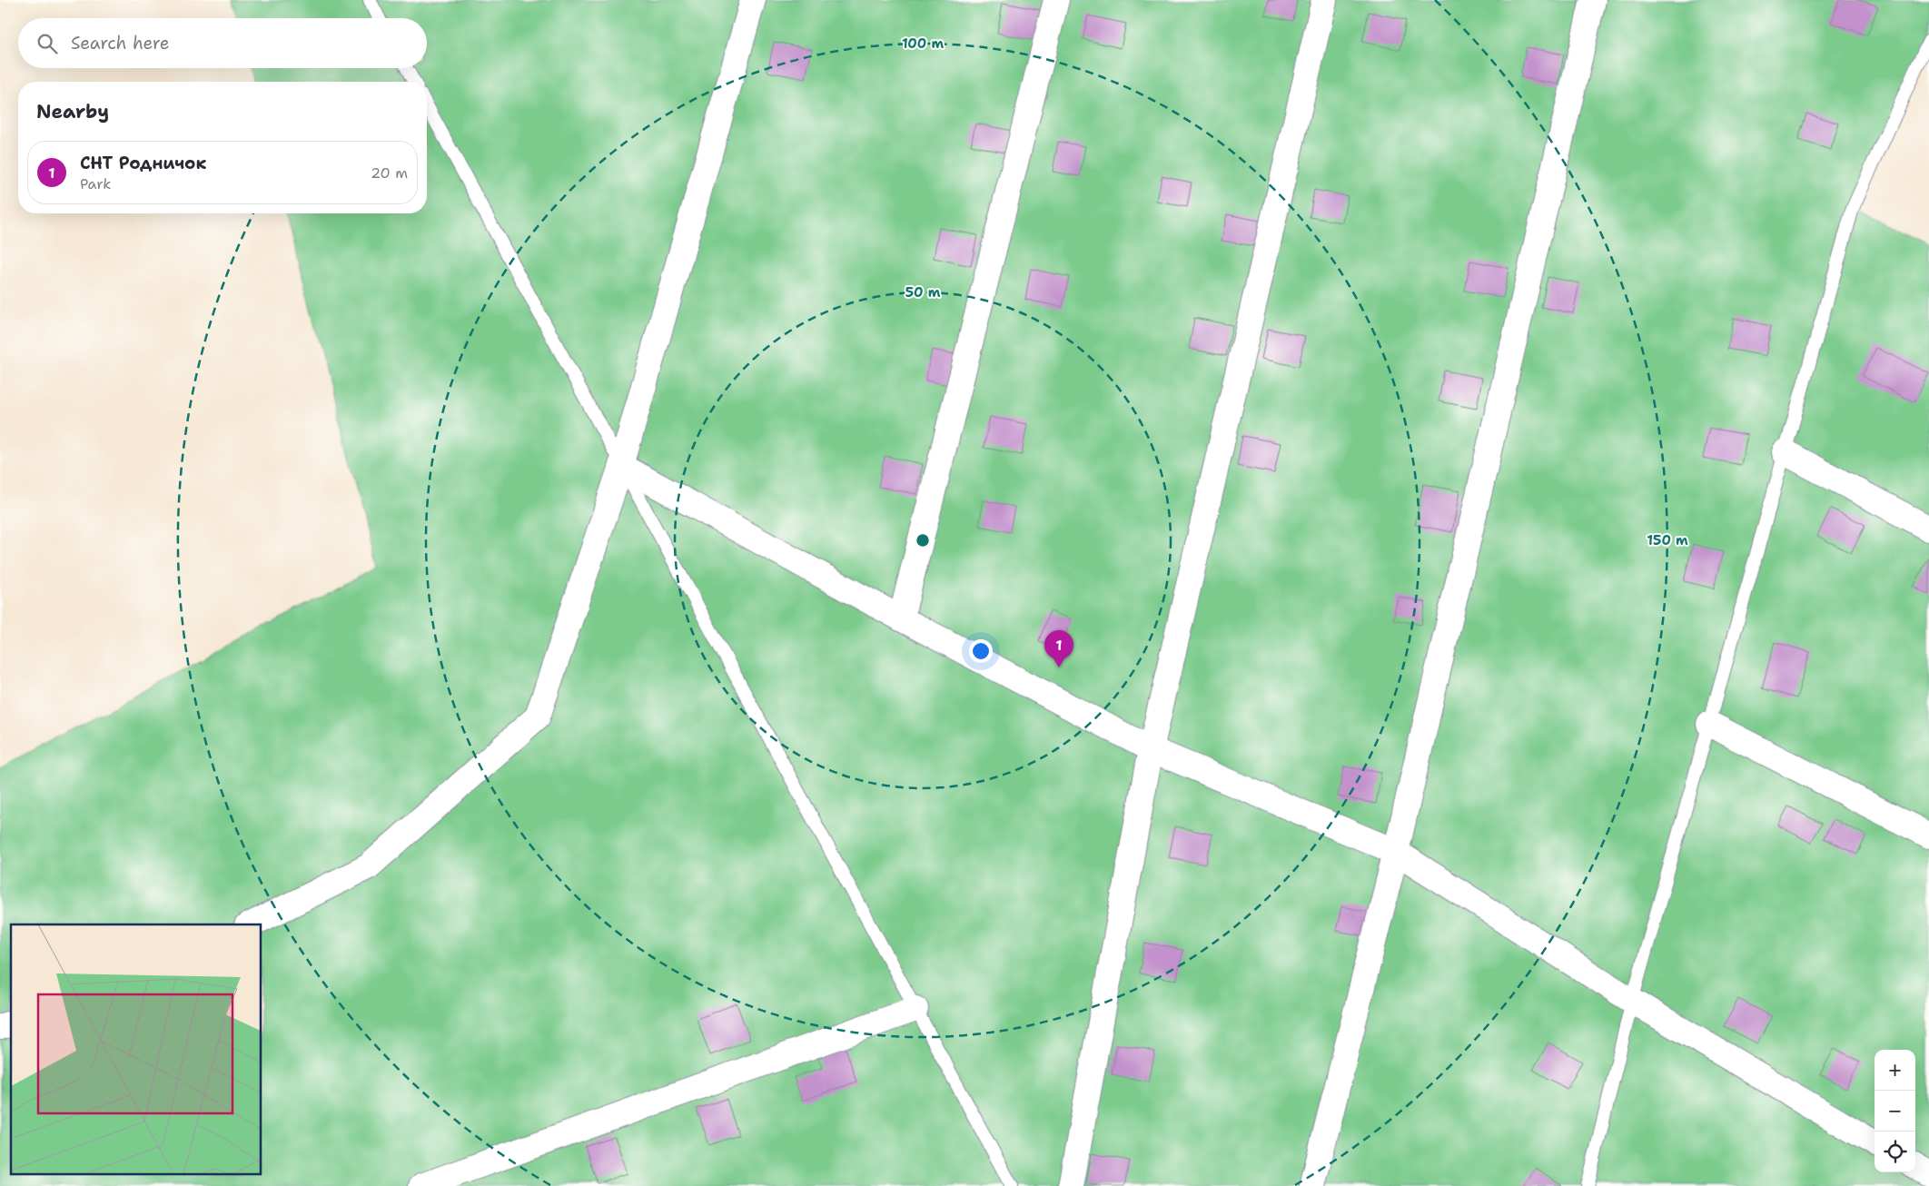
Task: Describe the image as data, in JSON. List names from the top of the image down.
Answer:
{
  "page": {
    "search": "Search here",
    "heading": "Nearby",
    "list": [
      {
        "mark": "1",
        "name": "СНТ Родничок",
        "note": "Park",
        "value": "20 m"
      }
    ],
    "pins": "1",
    "map_buttons": ["+", "−"]
  },
  "rings": ["100 m", "50 m", "150 m"]
}
